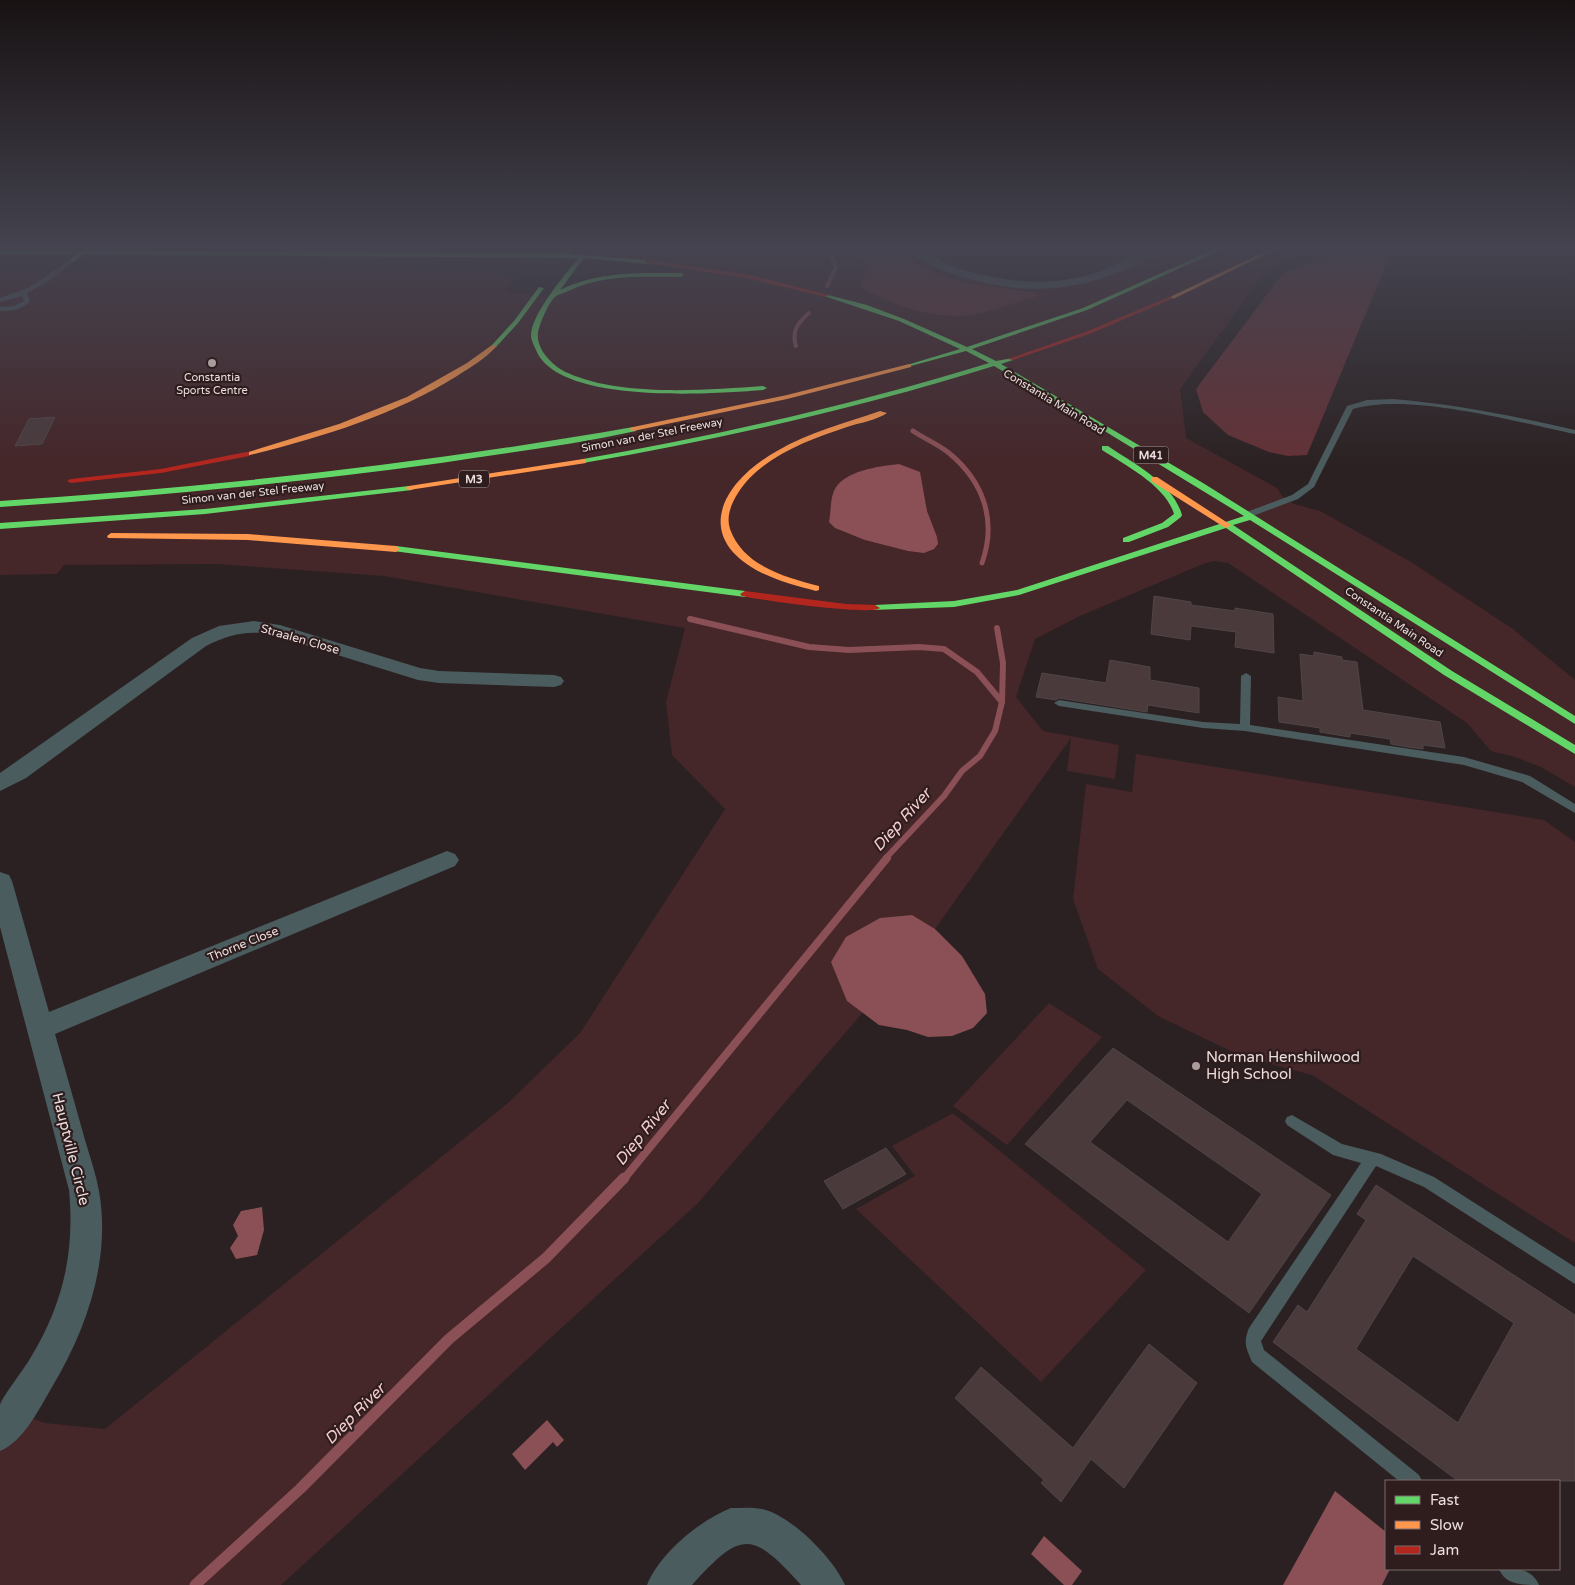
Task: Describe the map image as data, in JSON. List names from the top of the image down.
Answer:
{
  "streets": {
    "main road": [
      "Constantia Main Road",
      "Simon van der Stel Freeway",
      "M41",
      "M3"
    ],
    "street": ["Straalen Close", "Thorne Close", "Hauptville Circle"]
  },
  "crossings": [
    ["Thorne Close", "Hauptville Circle"]
  ],
  "water": ["Diep River"],
  "places": ["Constantia Sports Centre", "Norman Henshilwood High School"],
  "legend": ["Fast", "Slow", "Jam"]
}
